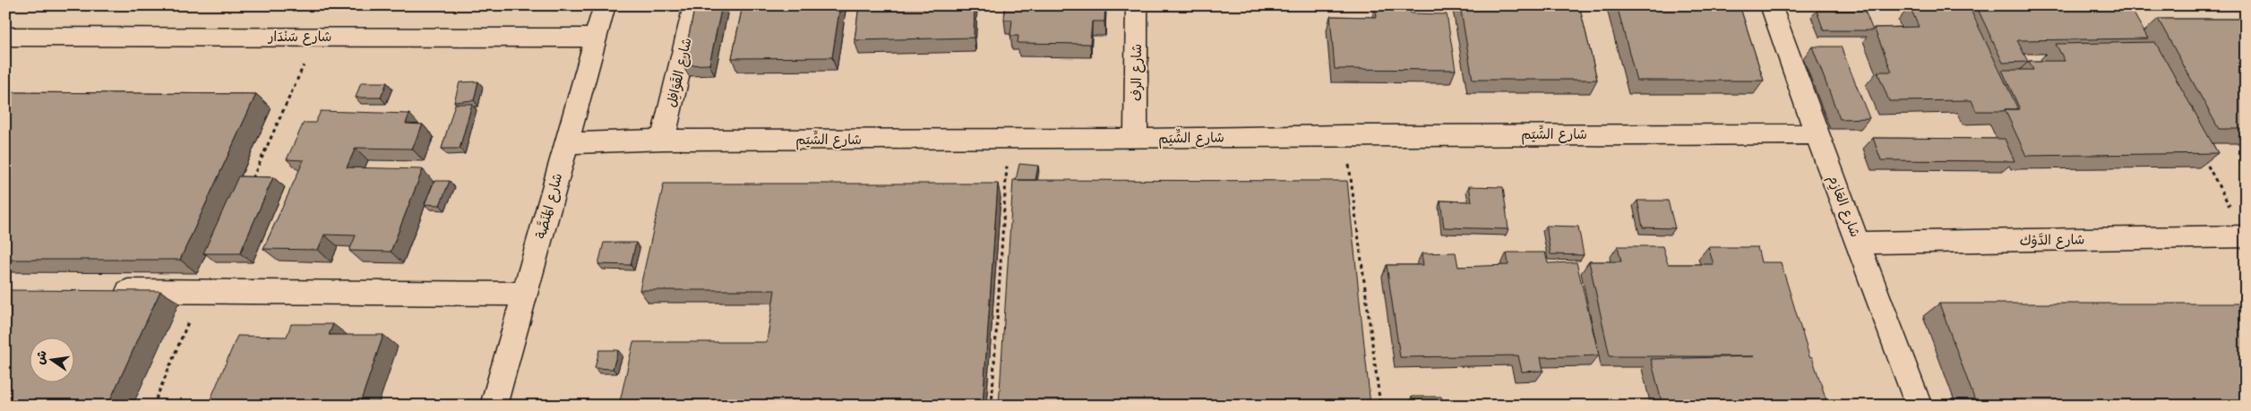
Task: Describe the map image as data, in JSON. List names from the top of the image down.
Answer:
{
  "streets": {
    "street": [
      "شارع سَنْدَار",
      "شارع القَوَافِل",
      "شارع الرف",
      "شارع الشِّيَم",
      "شارع المَنَصَّة",
      "شارع العَازِم",
      "شارع الدَّوْك"
    ]
  },
  "crossings": [
    ["شارع سَنْدَار", "شارع المَنَصَّة"],
    ["شارع القَوَافِل", "شارع الشِّيَم"],
    ["شارع الرف", "شارع الشِّيَم"],
    ["شارع الشِّيَم", "شارع المَنَصَّة"],
    ["شارع الشِّيَم", "شارع العَازِم"],
    ["شارع العَازِم", "شارع الدَّوْك"]
  ],
  "north": "left"
}
